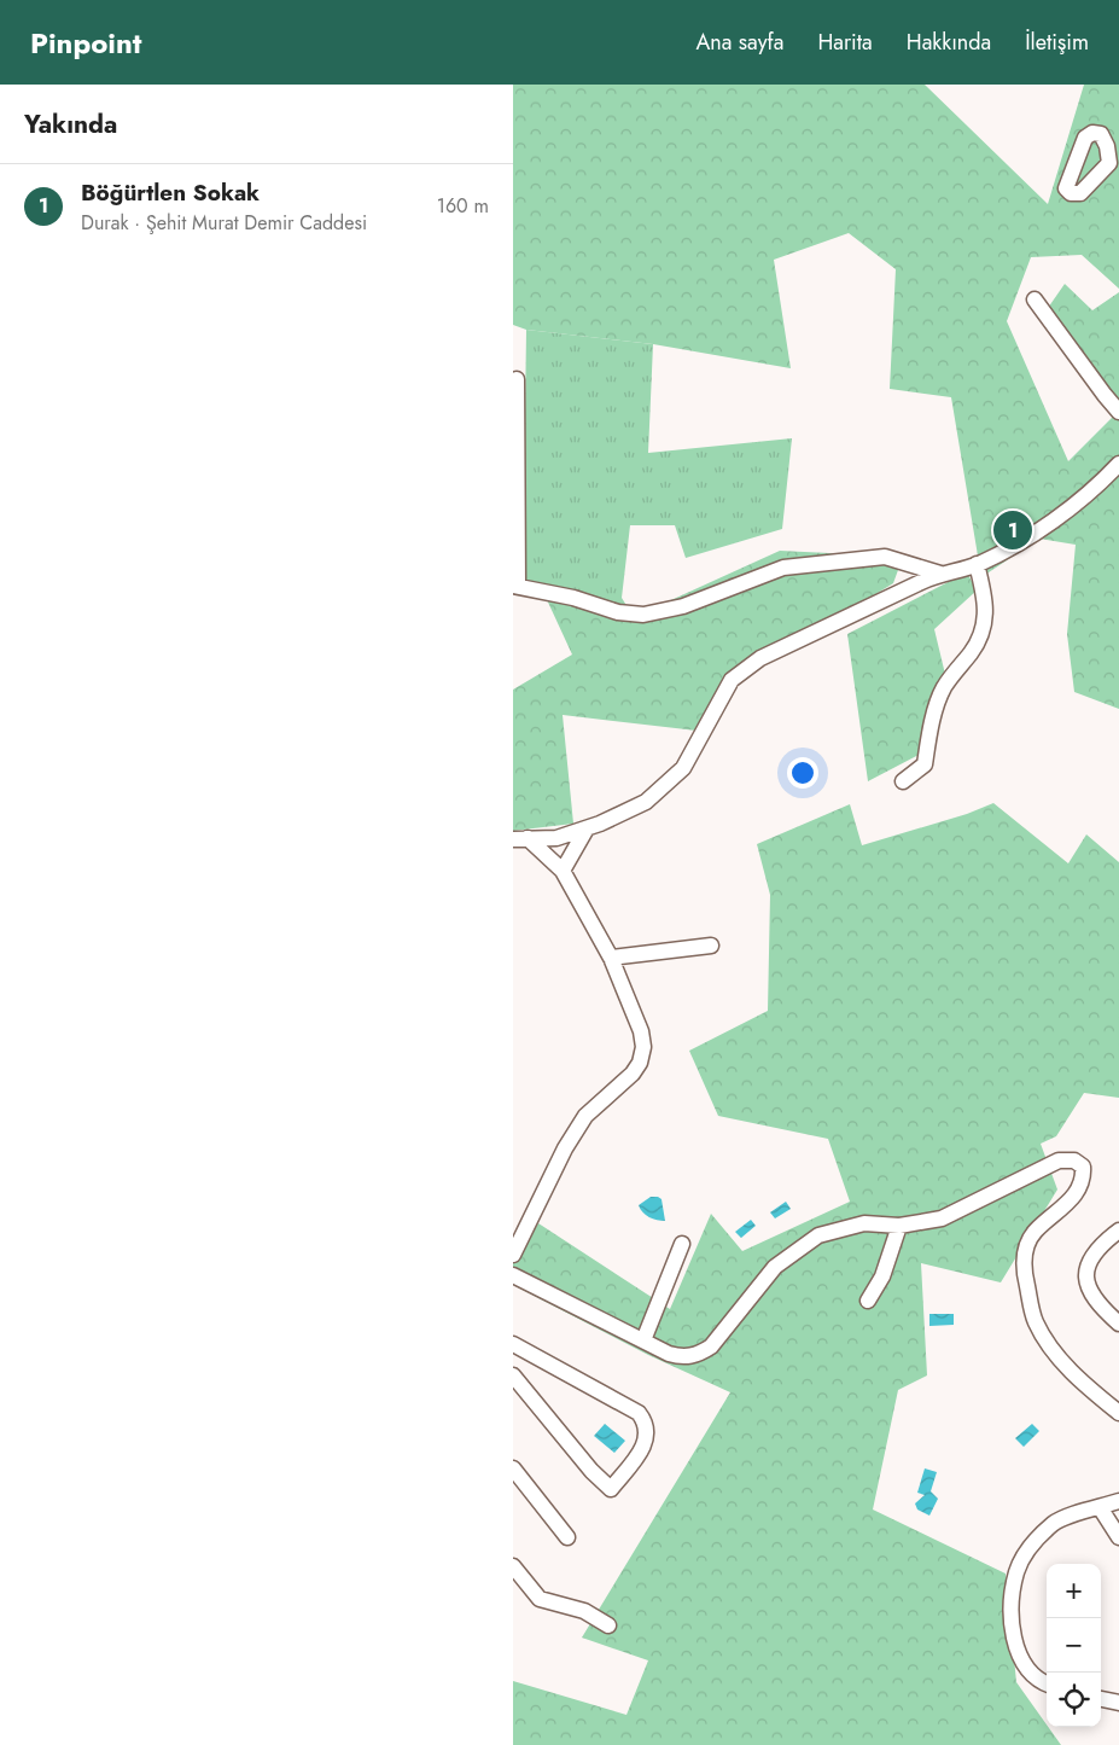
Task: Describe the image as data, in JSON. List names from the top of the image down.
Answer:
{
  "page": {
    "header": "Pinpoint",
    "nav": [
      "Ana sayfa",
      "Harita",
      "Hakkında",
      "İletişim"
    ],
    "heading": "Yakında",
    "list": [
      {
        "mark": "1",
        "name": "Böğürtlen Sokak",
        "note": "Durak · Şehit Murat Demir Caddesi",
        "value": "160 m"
      }
    ],
    "pins": "1",
    "map_buttons": ["+", "−"]
  }
}
